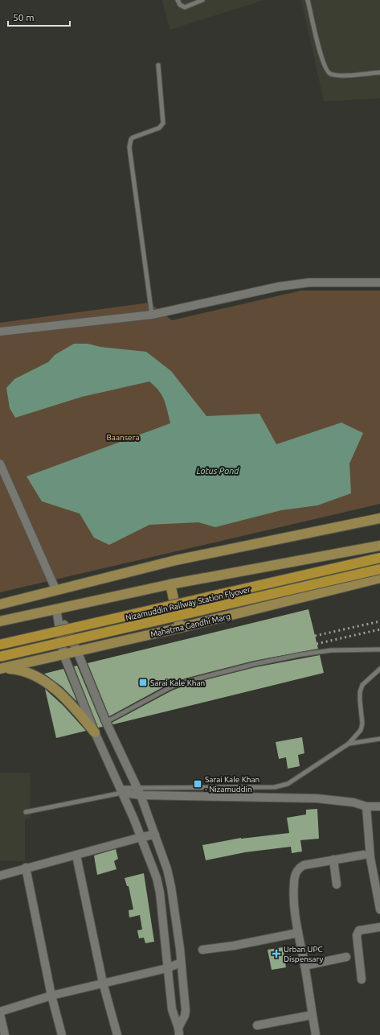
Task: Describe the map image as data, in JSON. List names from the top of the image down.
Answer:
{
  "streets": {
    "highway": ["Nizamuddin Railway Station Flyover"],
    "main road": ["Mahatma Gandhi Marg"]
  },
  "water": ["Lotus Pond"],
  "parks": ["Baansera"],
  "places": {
    "transit": ["Sarai Kale Khan", "Sarai Kale Khan - Nizamuddin"],
    "health": ["Urban UPC Dispensary"]
  },
  "scale_bar": "50 m"
}
